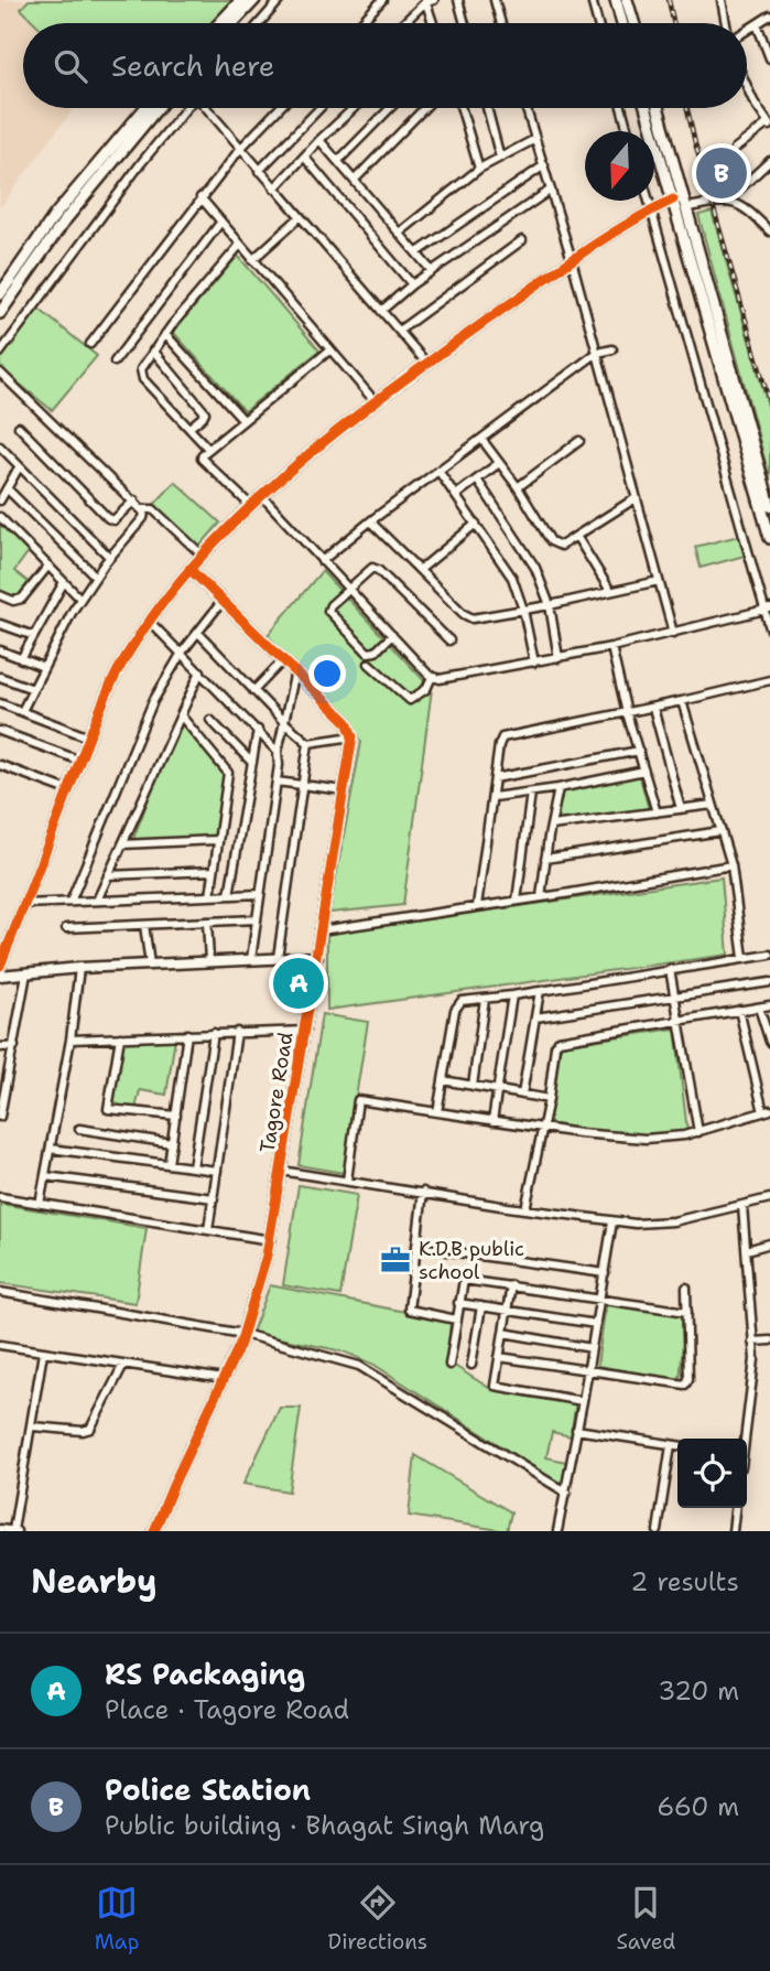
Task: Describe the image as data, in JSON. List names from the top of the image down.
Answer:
{
  "streets": {
    "street": ["Tagore Road"]
  },
  "places": {
    "office": ["K.D.B public school"]
  },
  "north": "bottom",
  "page": {
    "search": "Search here",
    "pins": ["B", "A"],
    "heading": ["Nearby", "2 results"],
    "list": [
      {
        "mark": "A",
        "name": "RS Packaging",
        "note": "Place · Tagore Road",
        "value": "320 m"
      },
      {
        "mark": "B",
        "name": "Police Station",
        "note": "Public building · Bhagat Singh Marg",
        "value": "660 m"
      }
    ],
    "nav": ["Map", "Directions", "Saved"]
  }
}
